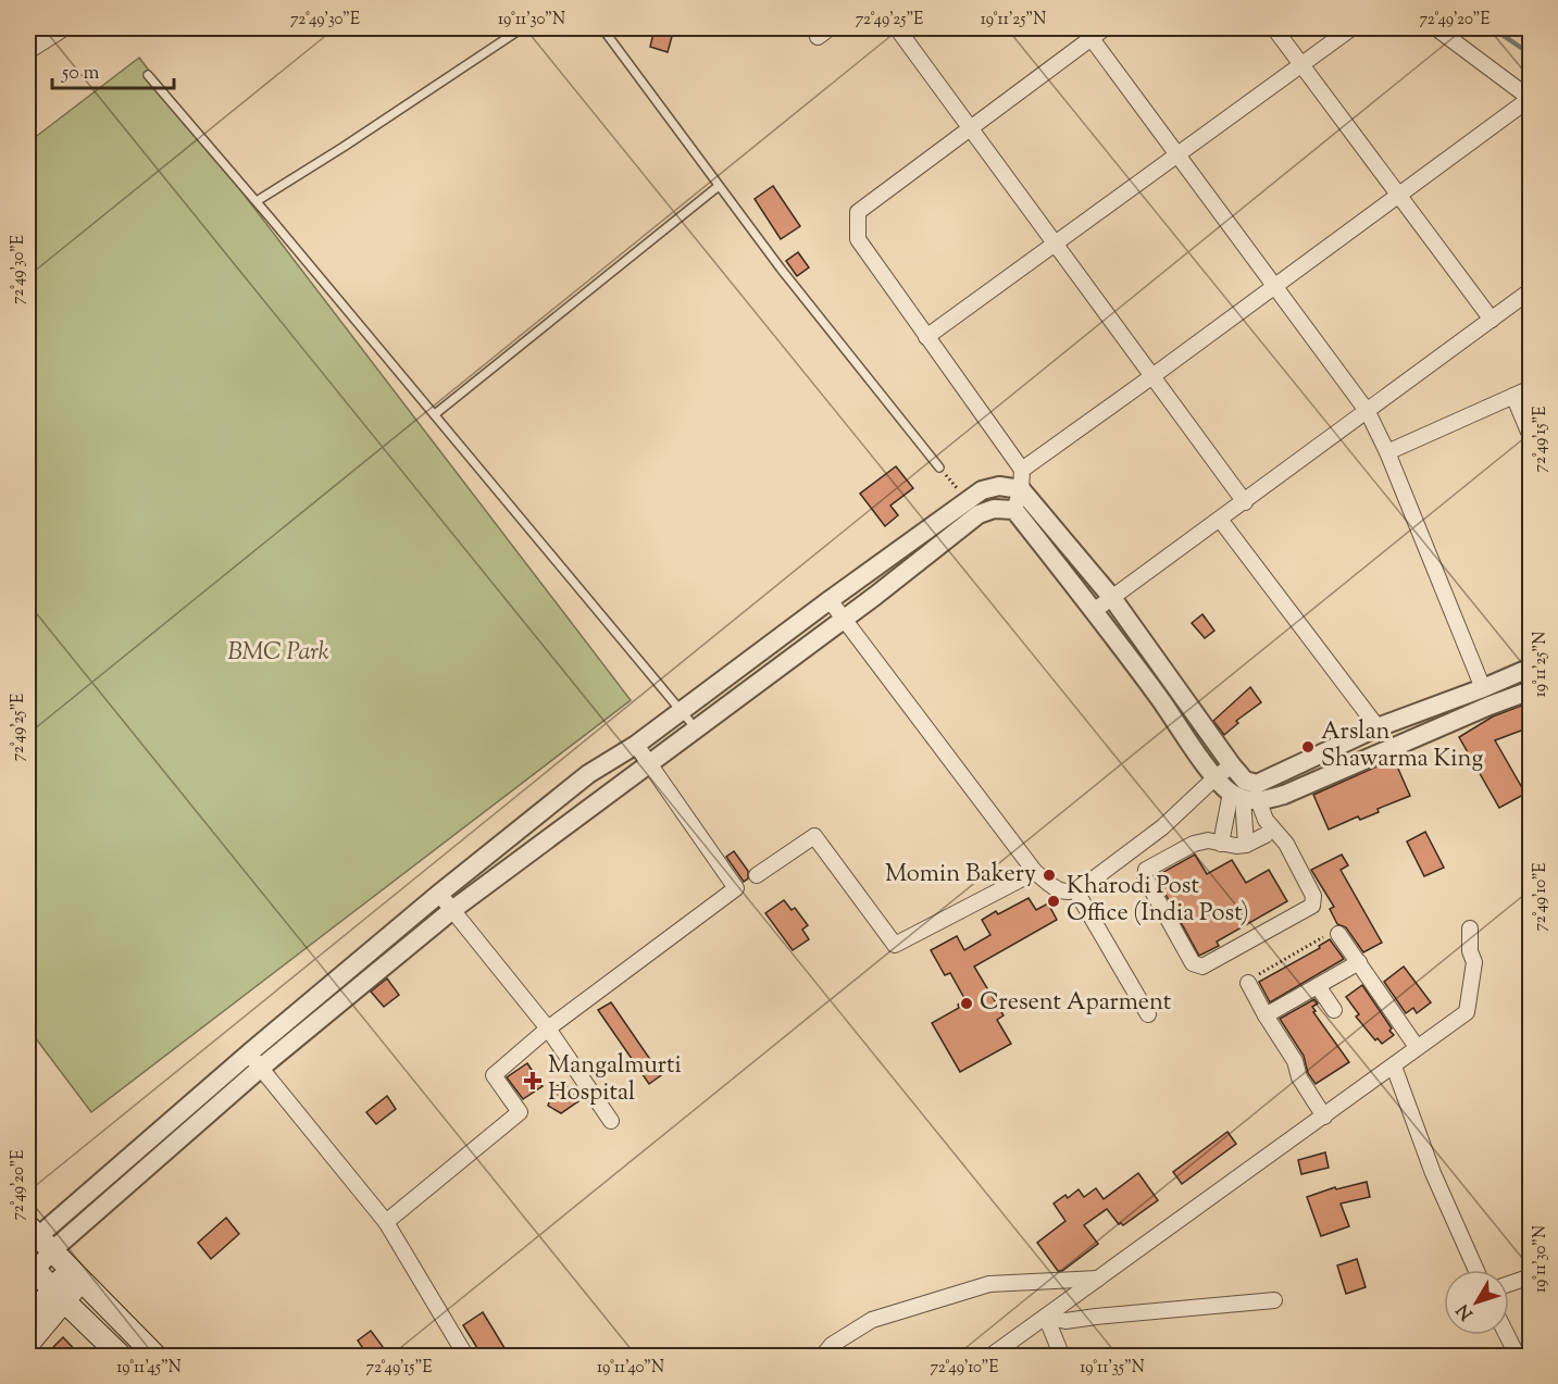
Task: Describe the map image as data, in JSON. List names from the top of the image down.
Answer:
{
  "parks": ["BMC Park"],
  "places": {
    "other": [
      "Arslan Shawarma King",
      "Momin Bakery",
      "Kharodi Post Office (India Post)",
      "Cresent Aparment"
    ],
    "health": ["Mangalmurti Hospital"]
  },
  "scale_bar": "50 m",
  "north": "bottom left",
  "coordinates": [
    "72°49'30\"E",
    "19°11'30\"N",
    "72°49'25\"E",
    "19°11'25\"N",
    "72°49'20\"E",
    "72°49'15\"E",
    "72°49'10\"E",
    "19°11'45\"N",
    "19°11'40\"N",
    "19°11'35\"N"
  ]
}
